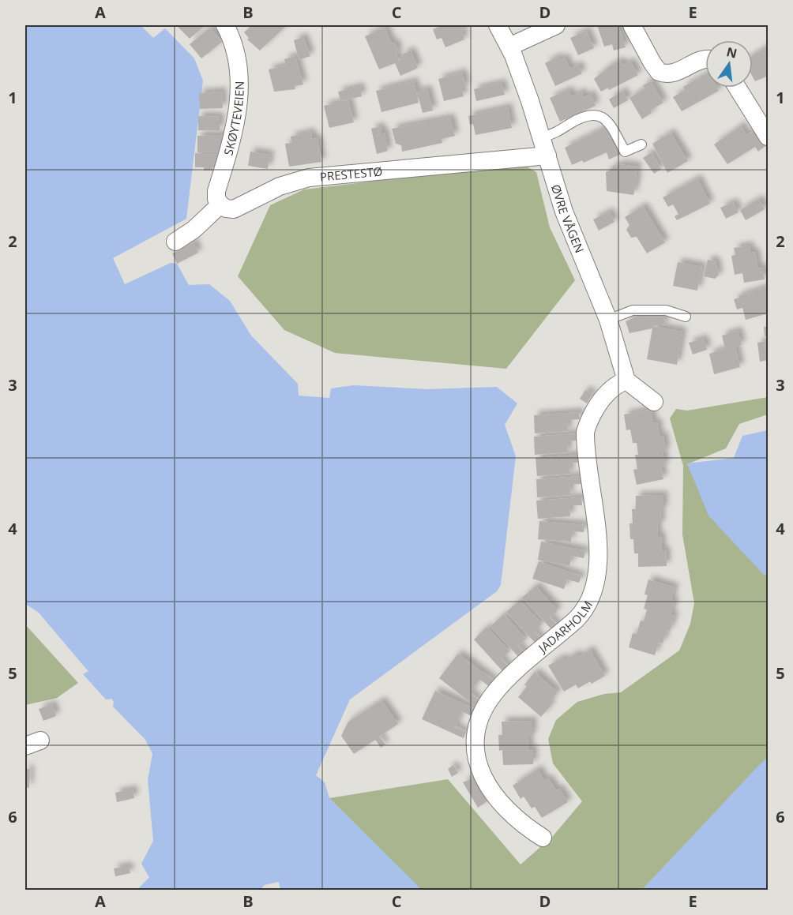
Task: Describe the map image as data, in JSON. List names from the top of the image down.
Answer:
{
  "streets": {
    "street": [
      "SKØYTEVEIEN",
      "PRESTESTØ",
      "ØVRE VÅGEN",
      "JADARHOLM"
    ]
  },
  "crossings": [
    ["SKØYTEVEIEN", "PRESTESTØ"],
    ["PRESTESTØ", "ØVRE VÅGEN"],
    ["ØVRE VÅGEN", "JADARHOLM"]
  ],
  "north": "top",
  "grid": {
    "columns": [
      "A",
      "B",
      "C",
      "D",
      "E"
    ],
    "rows": [
      "1",
      "2",
      "3",
      "4",
      "5",
      "6"
    ]
  }
}
